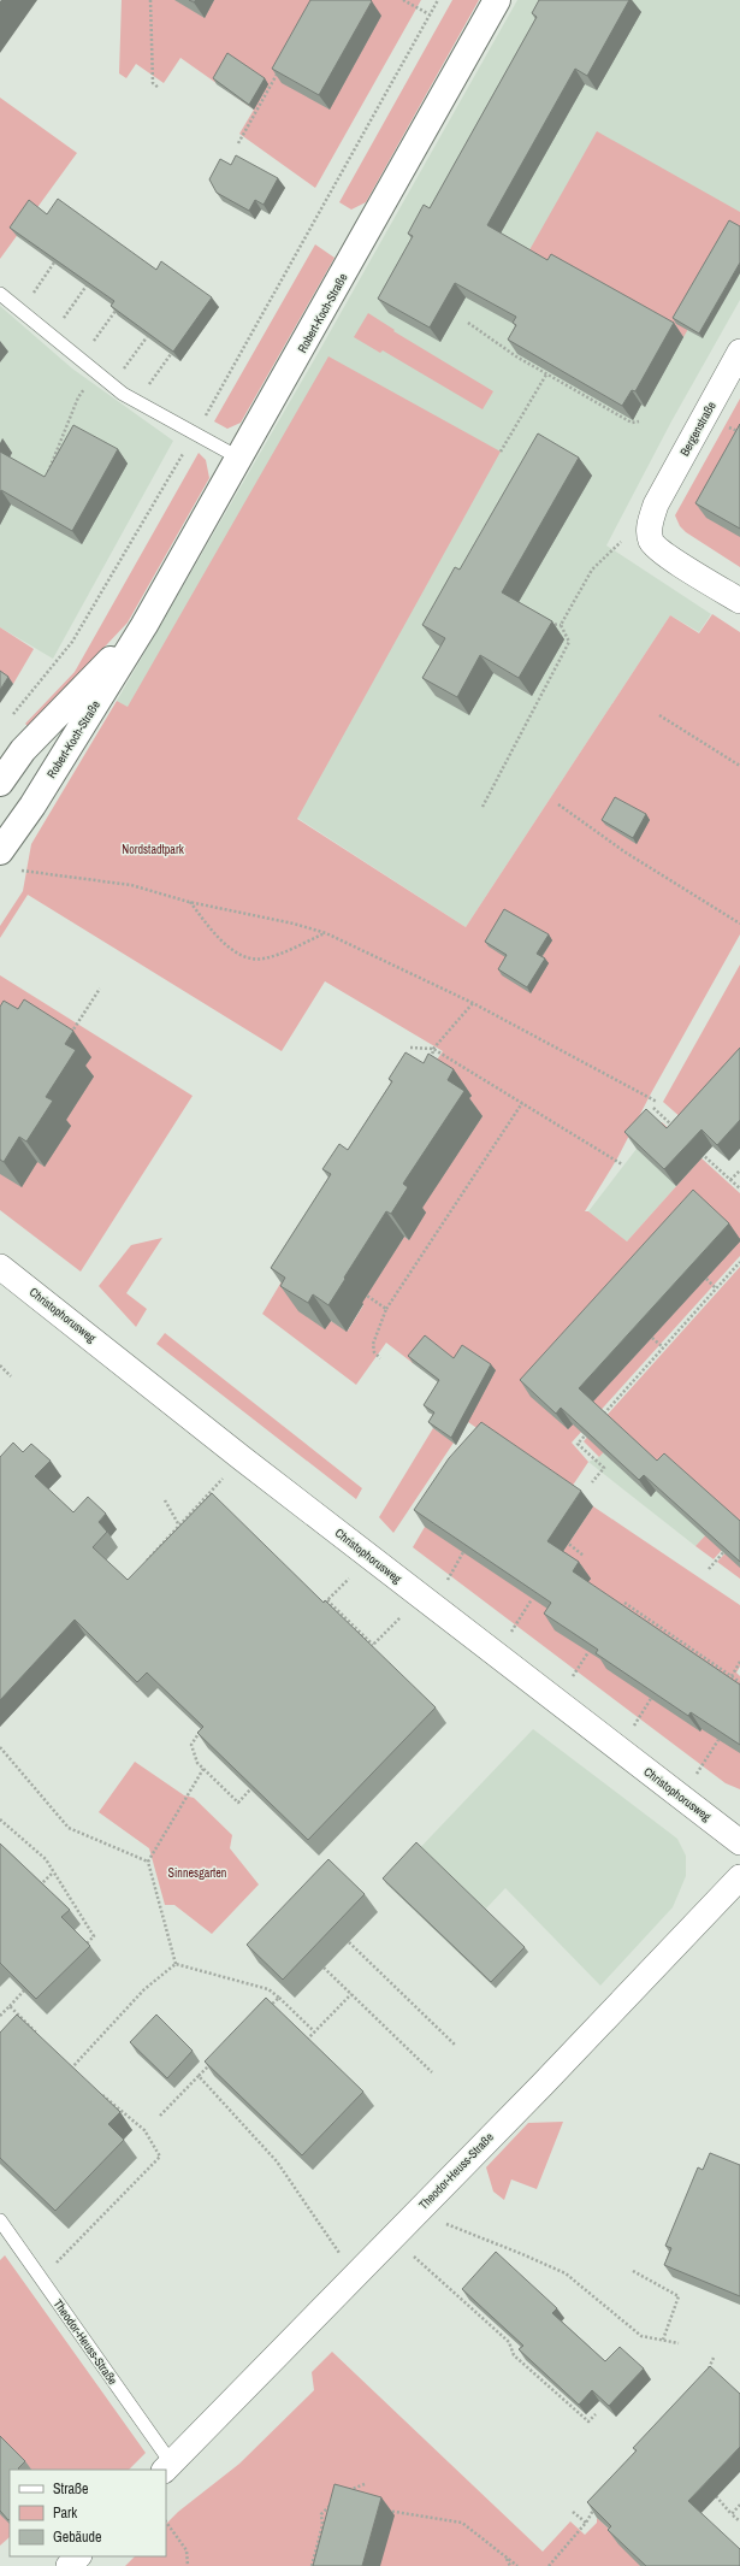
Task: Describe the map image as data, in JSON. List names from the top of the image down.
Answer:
{
  "streets": {
    "street": [
      "Robert-Koch-Straße",
      "Bergenstraße",
      "Christophorusweg",
      "Theodor-Heuss-Straße"
    ]
  },
  "parks": ["Nordstadtpark", "Sinnesgarten"],
  "legend": ["Straße", "Park", "Gebäude"]
}
